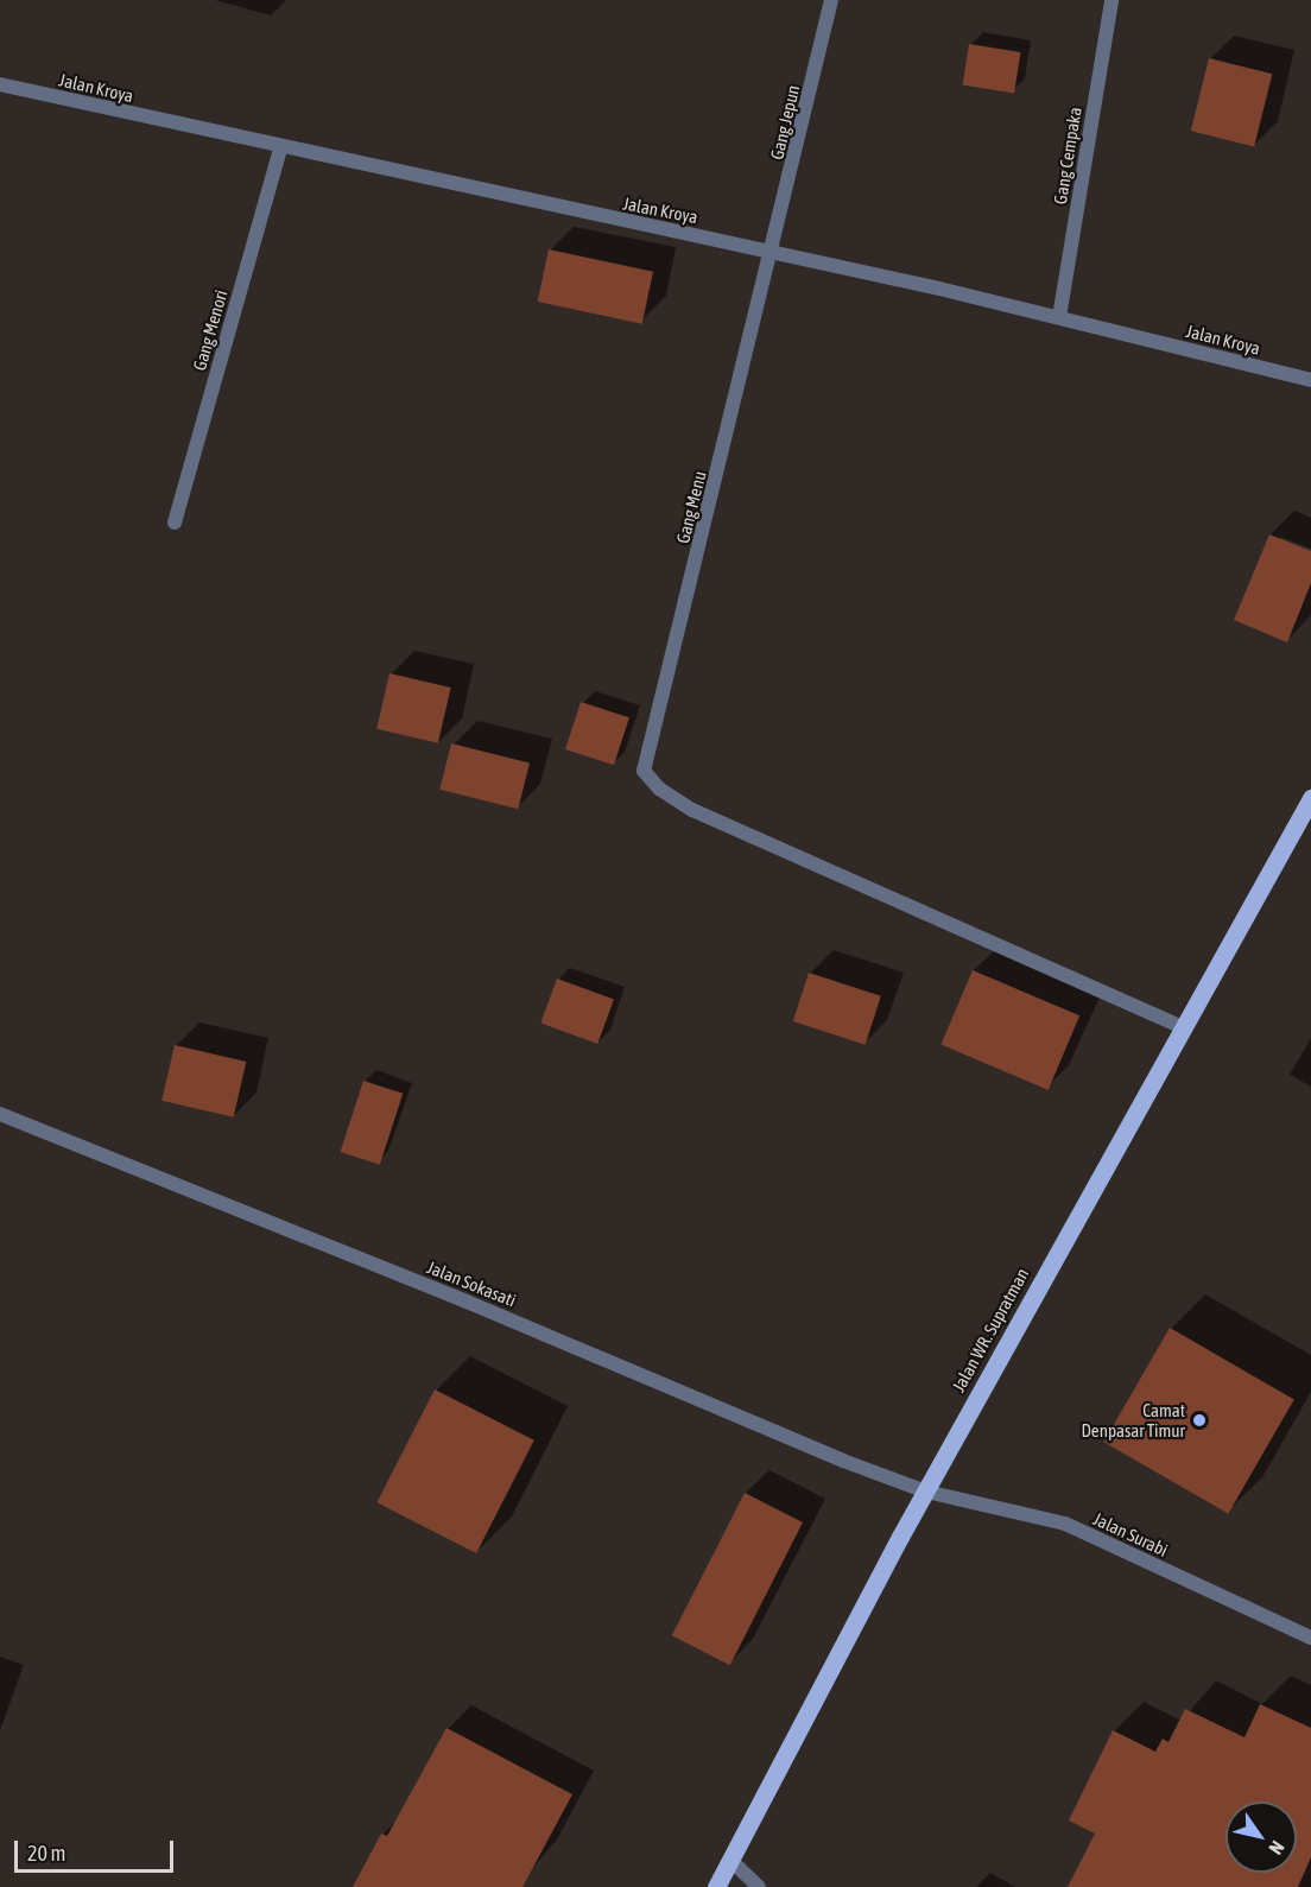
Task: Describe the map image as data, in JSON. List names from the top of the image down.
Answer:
{
  "streets": {
    "main road": ["Jalan WR. Supratman"],
    "street": [
      "Jalan Kroya",
      "Gang Jepun",
      "Gang Cempaka",
      "Gang Menori",
      "Gang Menu",
      "Jalan Sokasati",
      "Jalan Surabi"
    ]
  },
  "crossings": [
    ["Jalan Kroya", "Gang Jepun"],
    ["Jalan Kroya", "Gang Cempaka"],
    ["Jalan Kroya", "Gang Menori"],
    ["Jalan Kroya", "Gang Menu"],
    ["Gang Jepun", "Gang Menu"],
    ["Gang Menu", "Jalan WR. Supratman"],
    ["Jalan Sokasati", "Jalan WR. Supratman"],
    ["Jalan Sokasati", "Jalan Surabi"],
    ["Jalan WR. Supratman", "Jalan Surabi"]
  ],
  "places": ["Camat Denpasar Timur"],
  "scale_bar": "20 m",
  "north": "bottom right"
}
